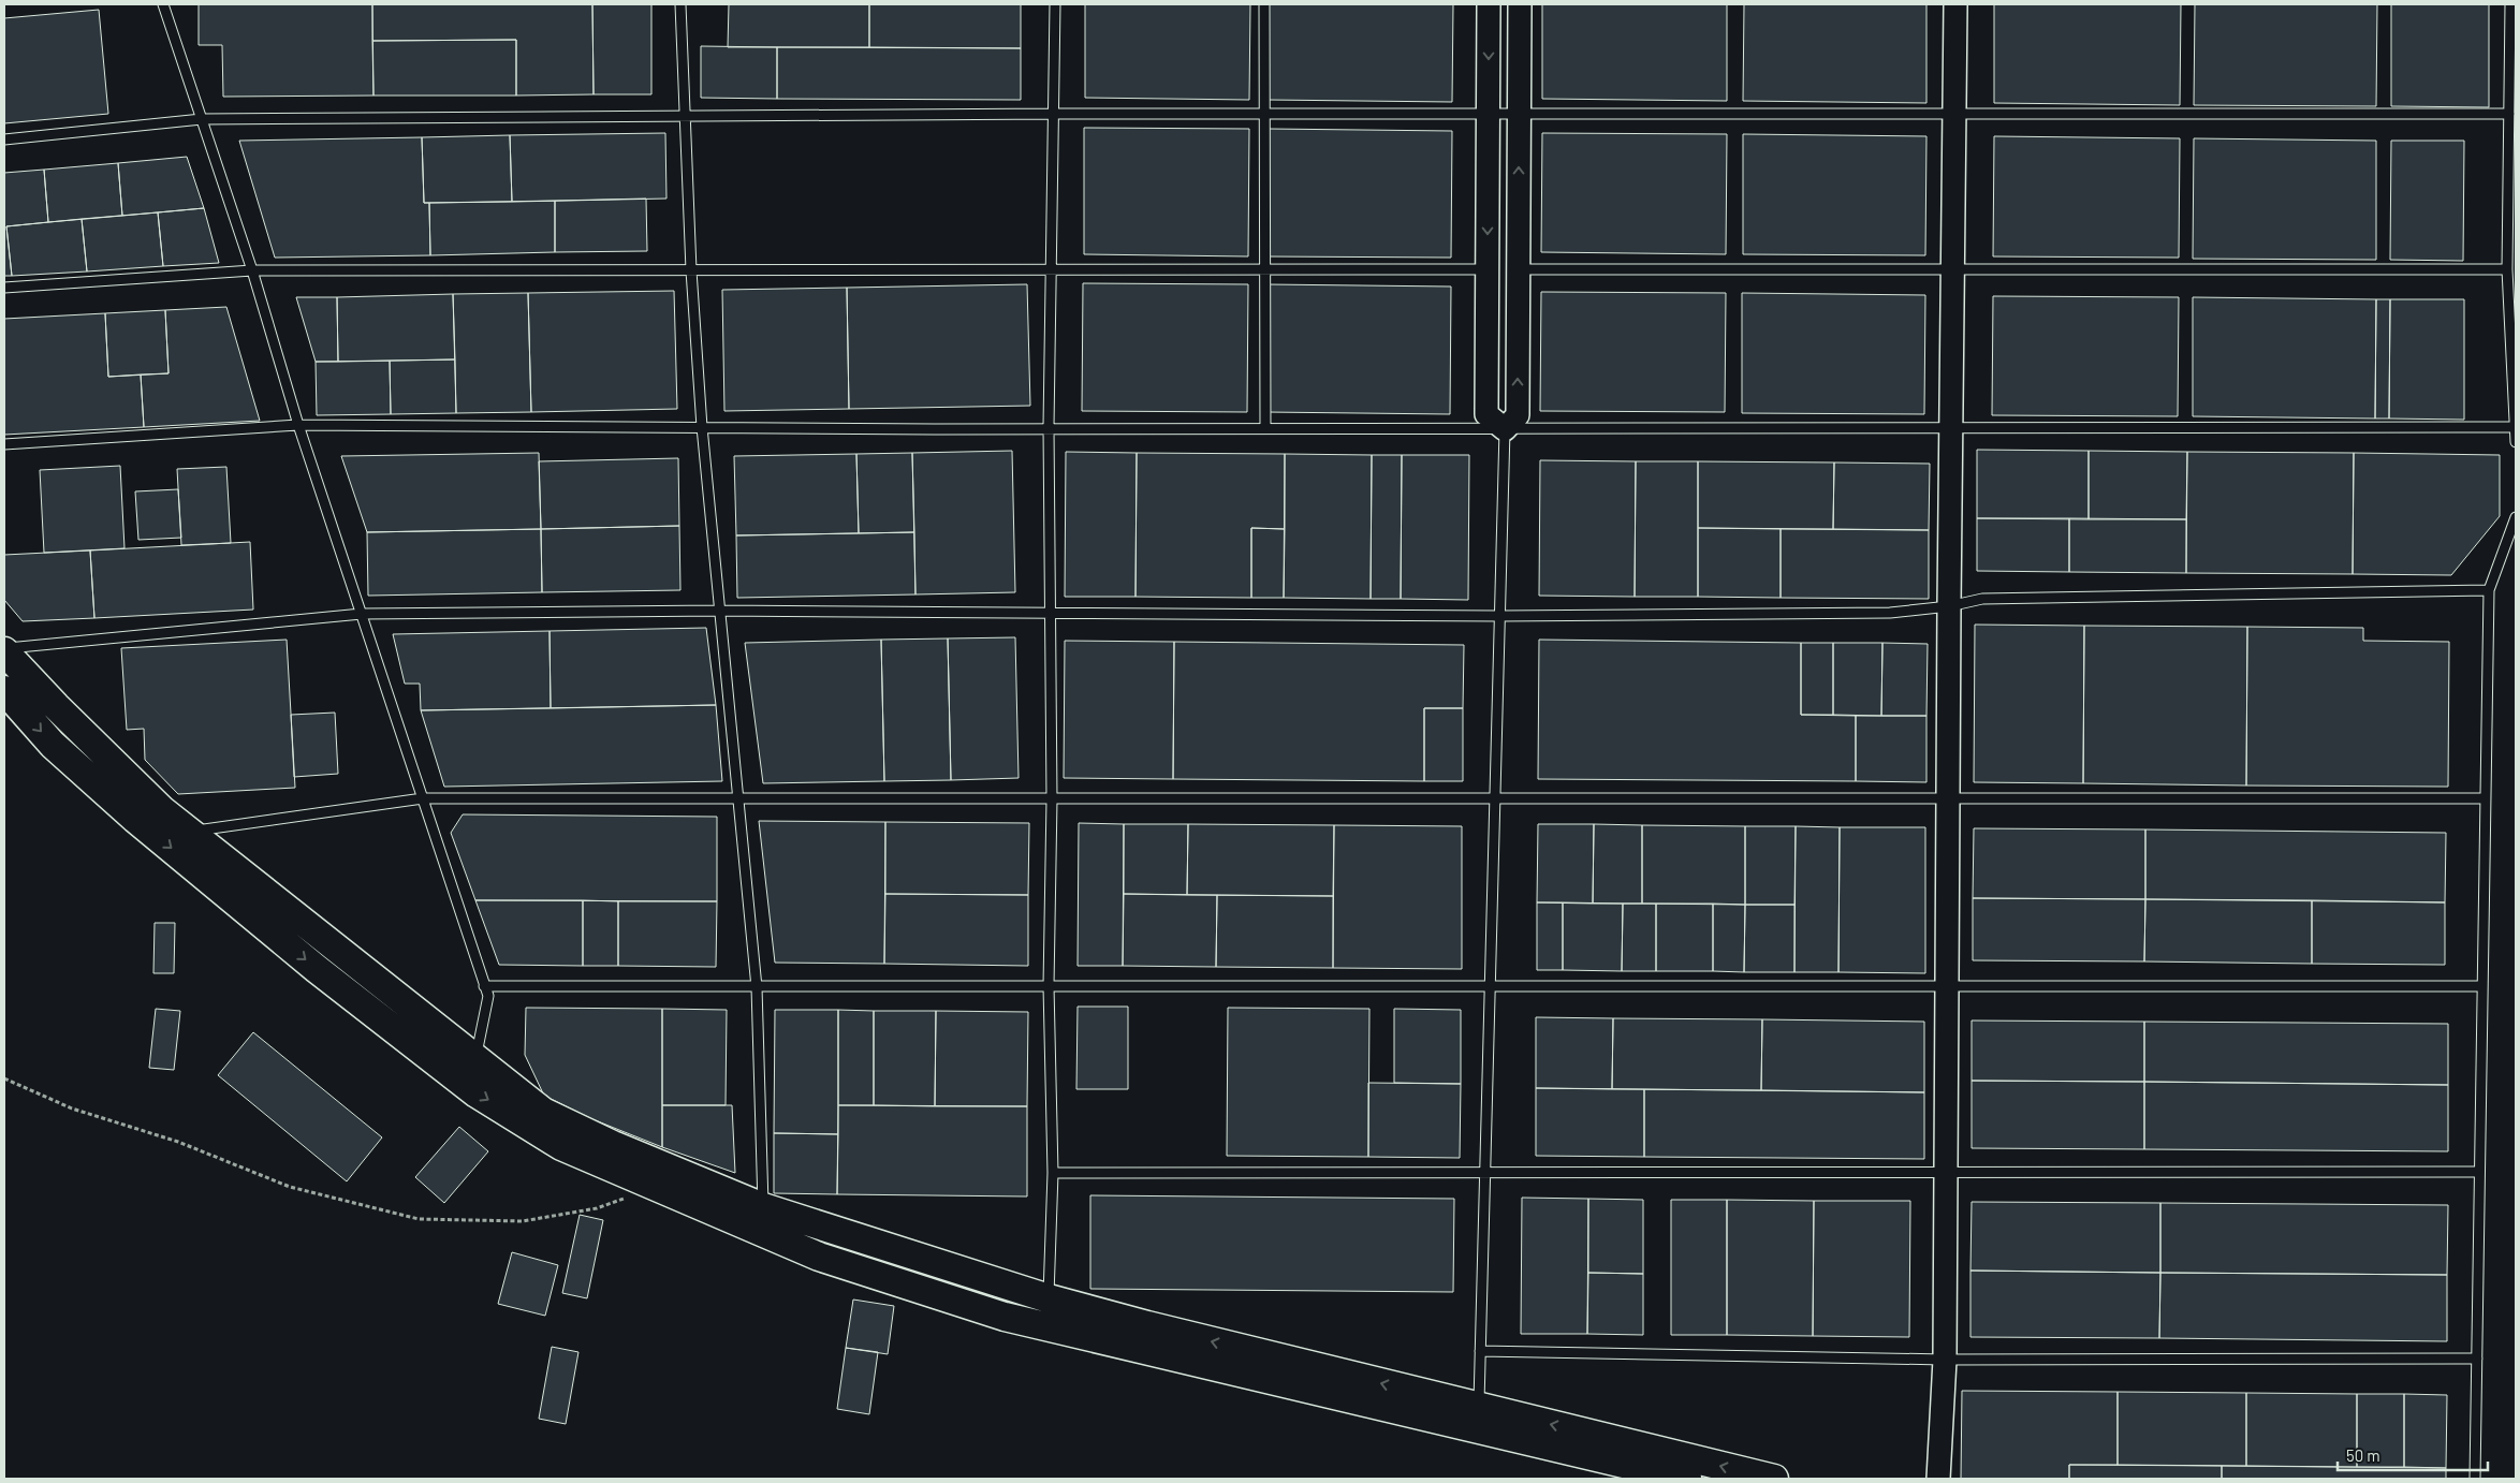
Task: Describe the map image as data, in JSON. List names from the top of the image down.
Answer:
{
  "scale_bar": "50 m"
}
